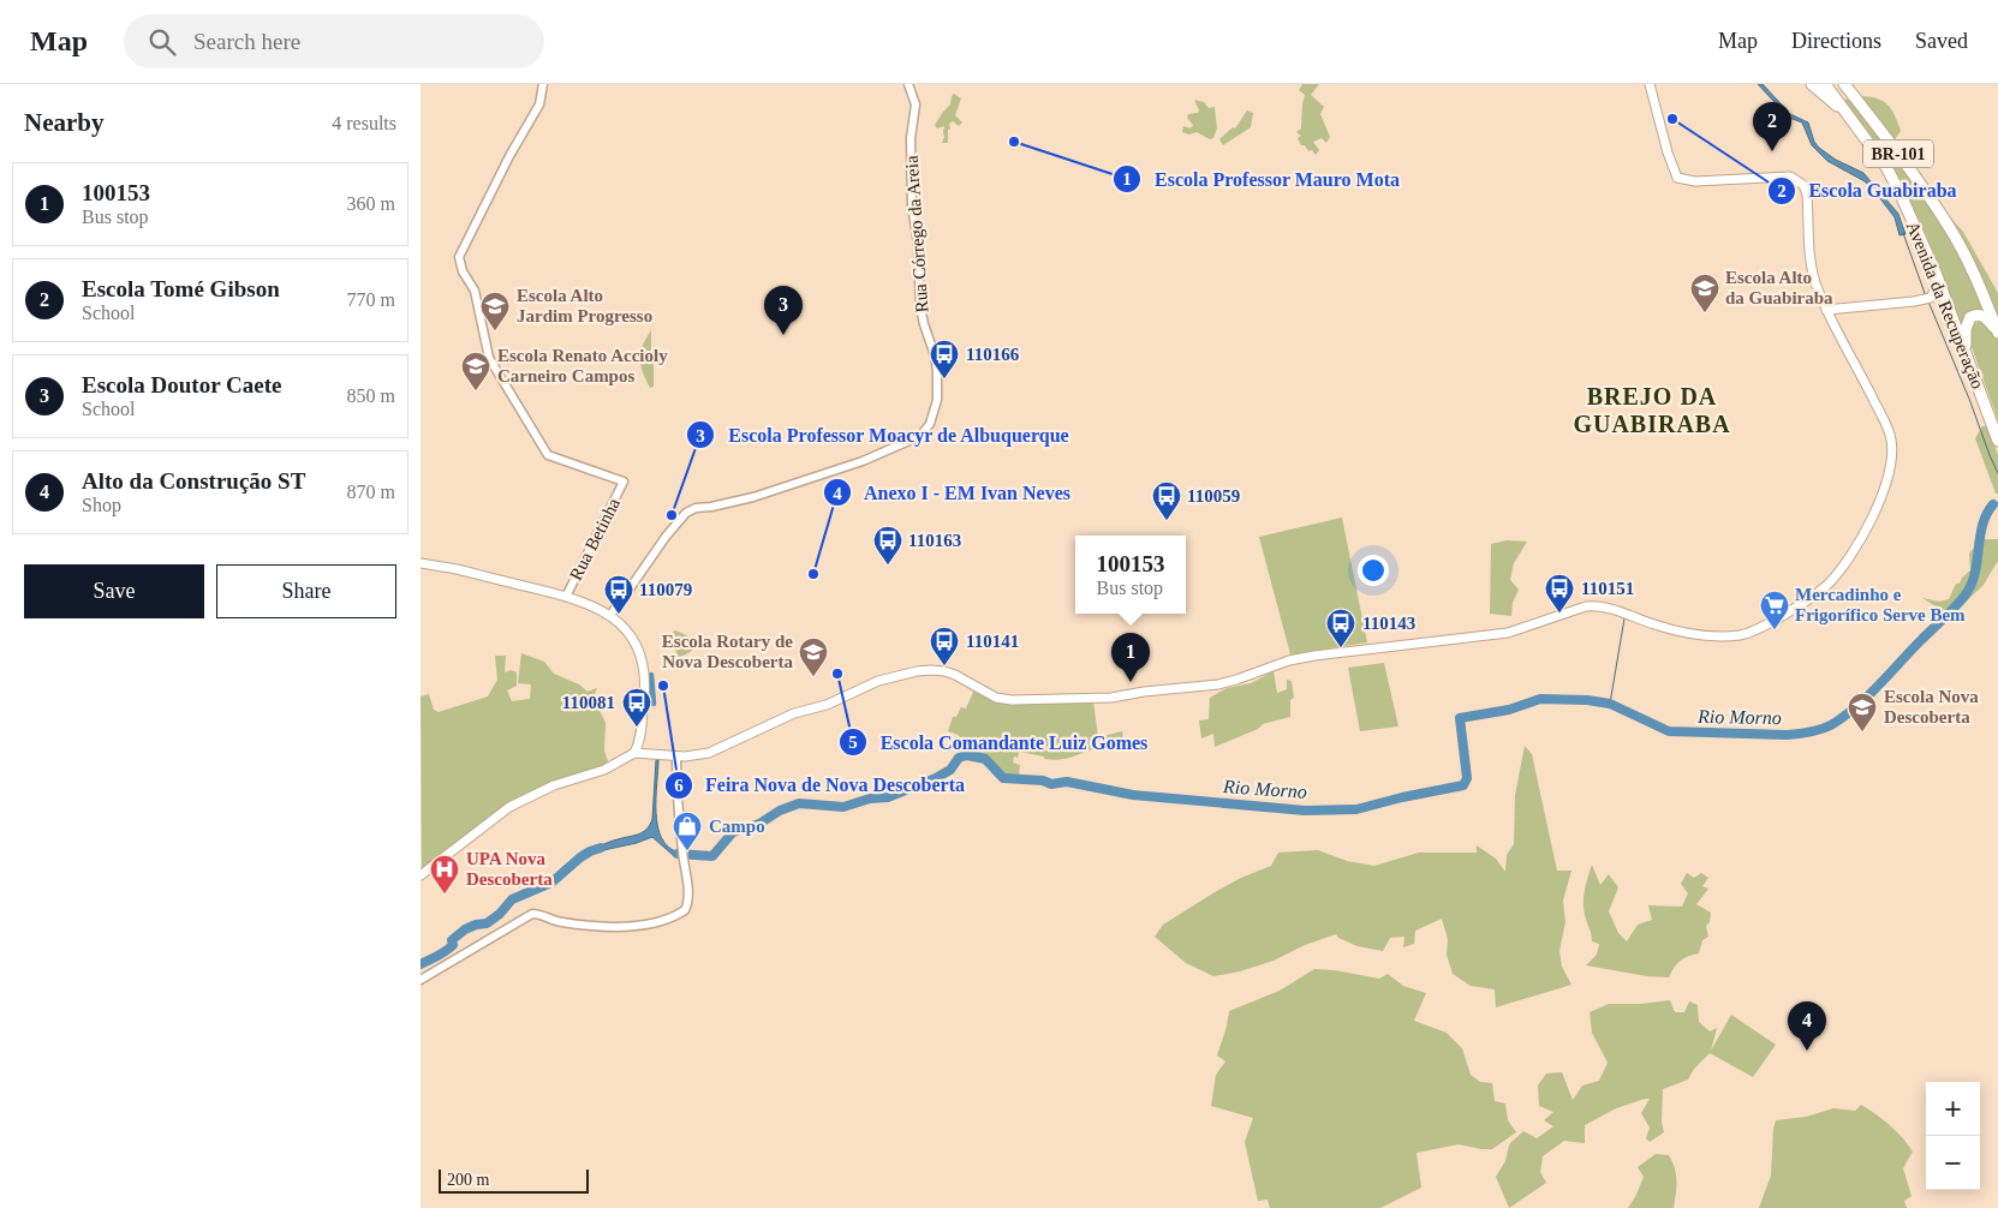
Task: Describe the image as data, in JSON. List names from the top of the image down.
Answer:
{
  "streets": {
    "highway": ["BR-101", "Avenida da Recuperação"],
    "street": ["Rua Córrego da Areia", "Rua Betinha"]
  },
  "districts": ["BREJO DA GUABIRABA"],
  "water": ["Rio Morno"],
  "places": {
    "other": [
      "Escola Guabiraba",
      "Escola Professor Mauro Mota",
      "Escola Professor Moacyr de Albuquerque",
      "Anexo I - EM Ivan Neves",
      "Escola Comandante Luiz Gomes",
      "Feira Nova de Nova Descoberta"
    ],
    "school or university": [
      "Escola Alto da Guabiraba",
      "Escola Alto Jardim Progresso",
      "Escola Renato Accioly Carneiro Campos",
      "Escola Rotary de Nova Descoberta",
      "Escola Nova Descoberta"
    ],
    "bus stop": [
      "110166",
      "110059",
      "110163",
      "110151",
      "110079",
      "110143",
      "110141",
      "110081"
    ],
    "supermarket": ["Mercadinho e Frigorífico Serve Bem"],
    "shop": ["Campo"],
    "hospital": ["UPA Nova Descoberta"]
  },
  "scale_bar": "200 m",
  "page": {
    "header": "Map",
    "search": "Search here",
    "nav": ["Map", "Directions", "Saved"],
    "heading": ["Nearby", "4 results"],
    "pins": [
      "2",
      "3",
      "1",
      "4"
    ],
    "list": [
      {
        "mark": "1",
        "name": "100153",
        "note": "Bus stop",
        "value": "360 m"
      },
      {
        "mark": "2",
        "name": "Escola Tomé Gibson",
        "note": "School",
        "value": "770 m"
      },
      {
        "mark": "3",
        "name": "Escola Doutor Caete",
        "note": "School",
        "value": "850 m"
      },
      {
        "mark": "4",
        "name": "Alto da Construção ST",
        "note": "Shop",
        "value": "870 m"
      }
    ],
    "popup": ["100153", "Bus stop"],
    "buttons": ["Save", "Share"],
    "map_buttons": ["+", "−"],
    "scale": "200 m"
  }
}
